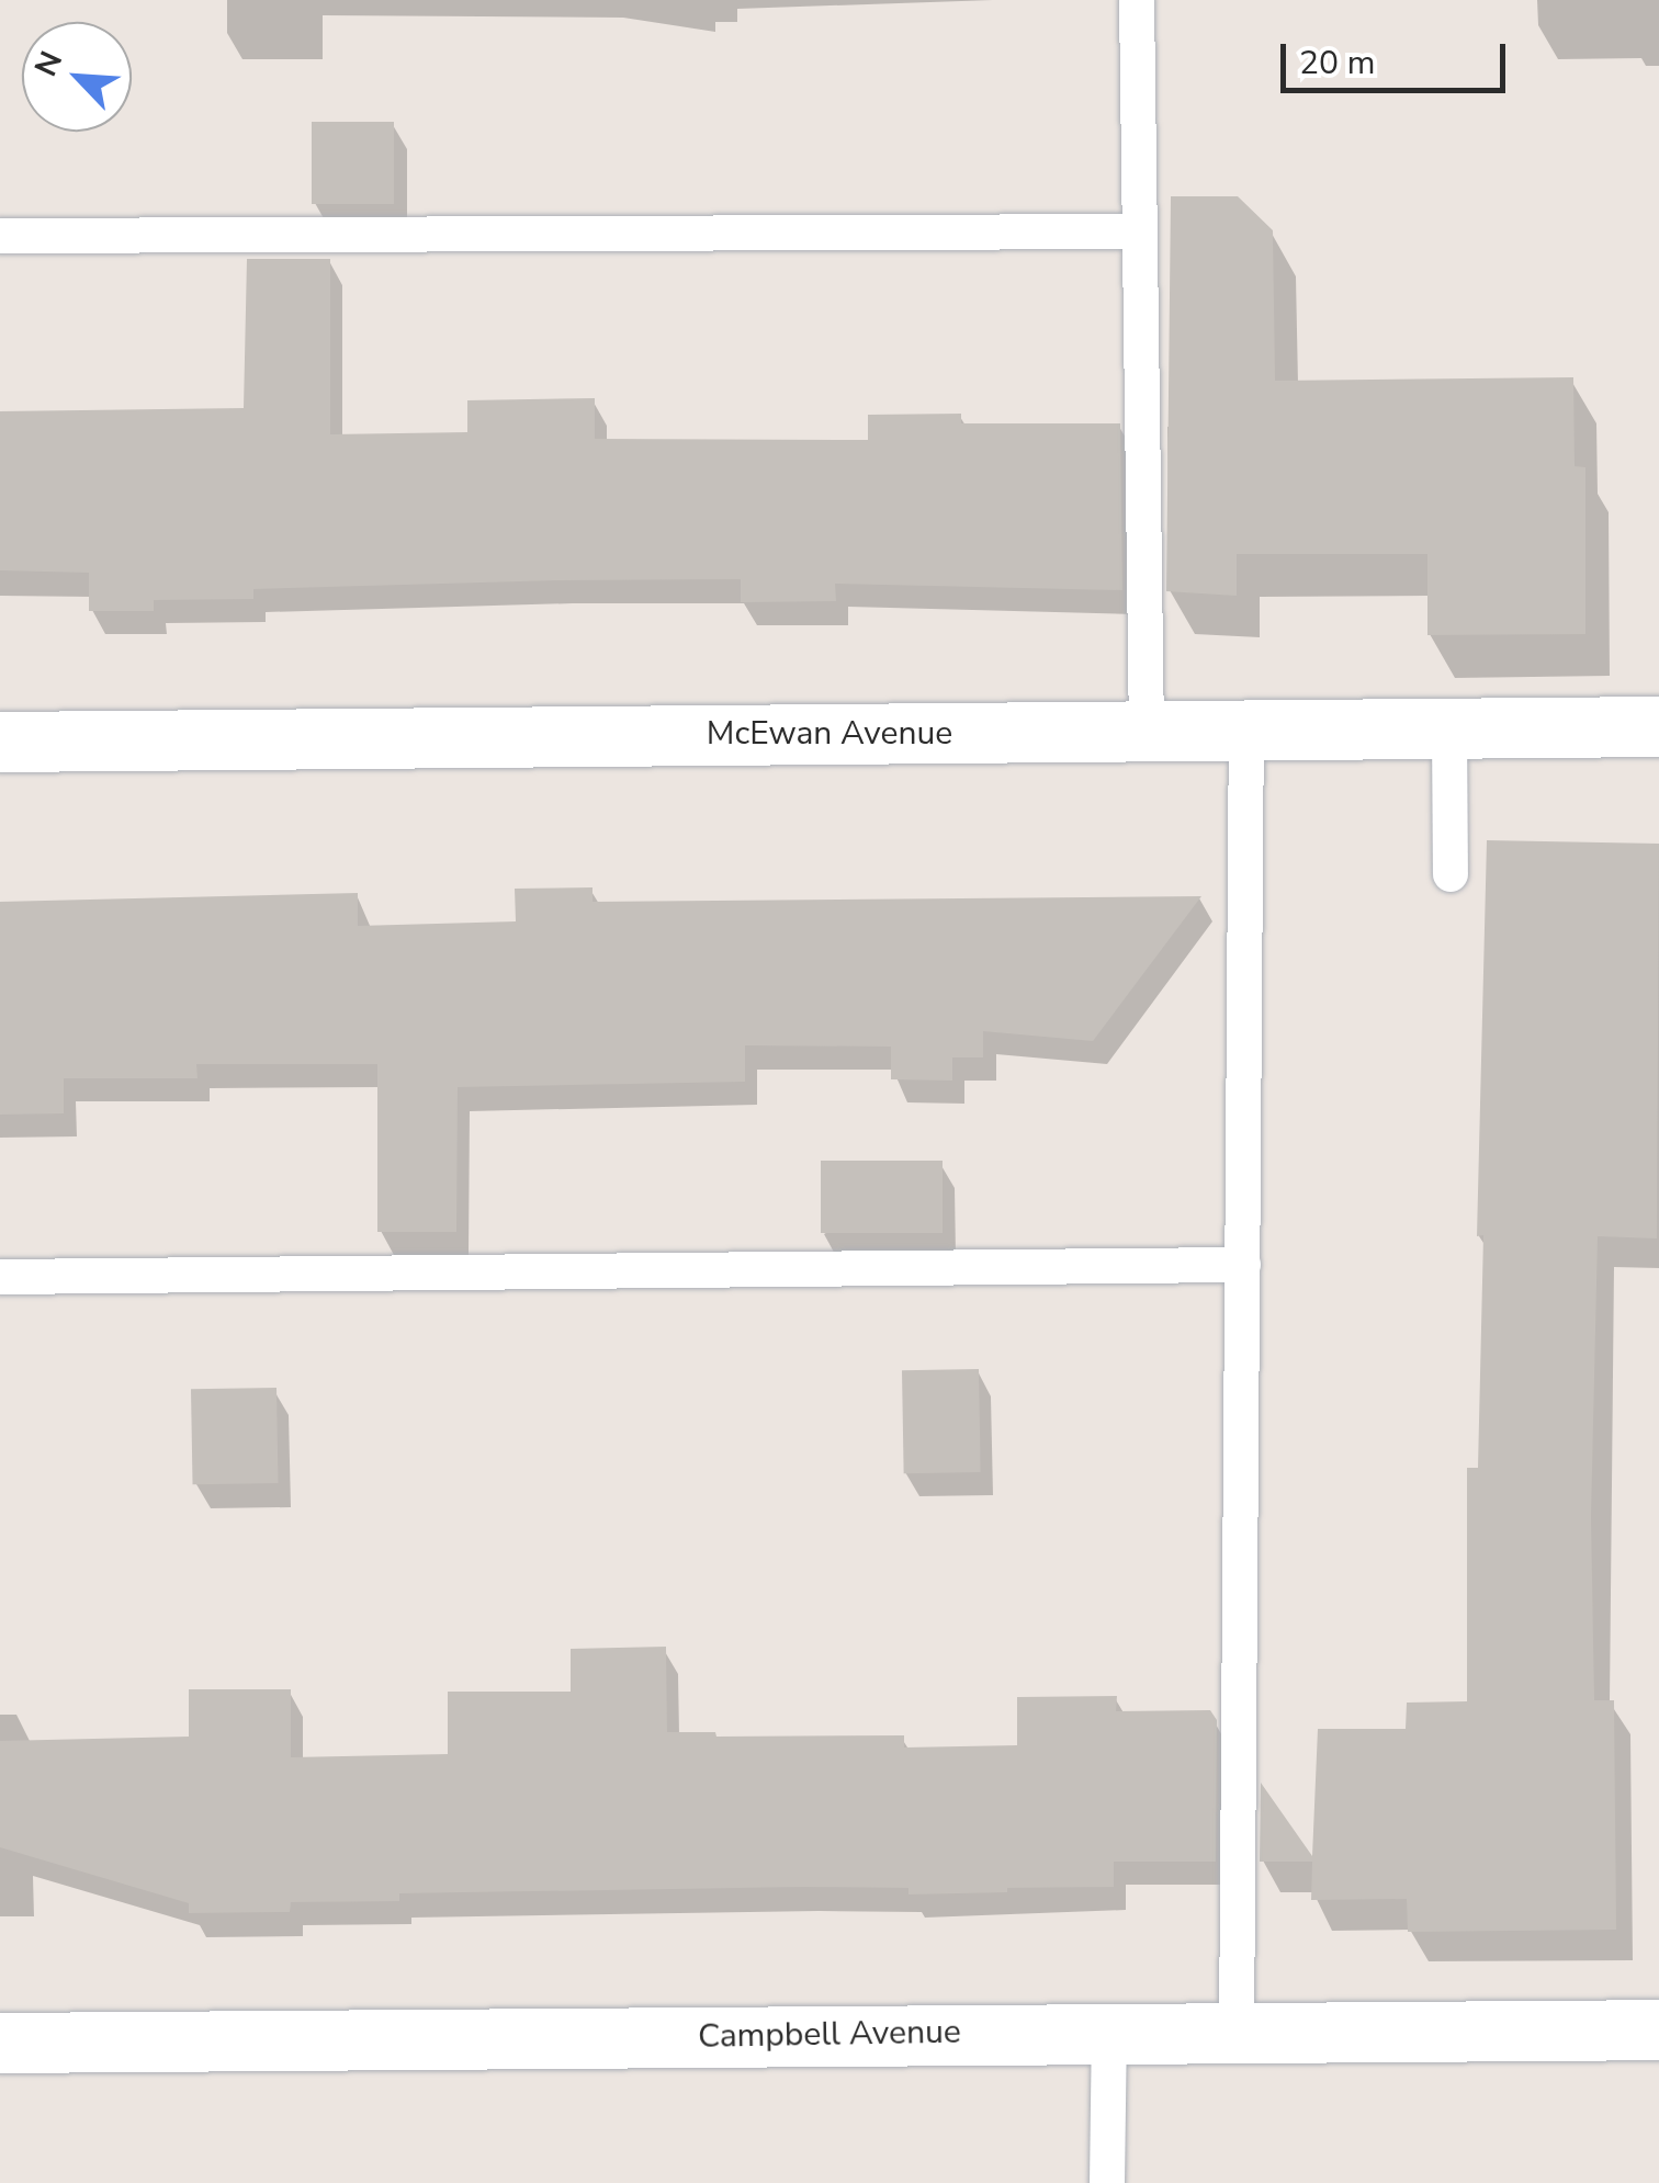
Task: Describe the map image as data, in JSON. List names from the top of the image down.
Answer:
{
  "streets": {
    "street": ["McEwan Avenue", "Campbell Avenue"]
  },
  "scale_bar": "20 m",
  "north": "top left"
}
